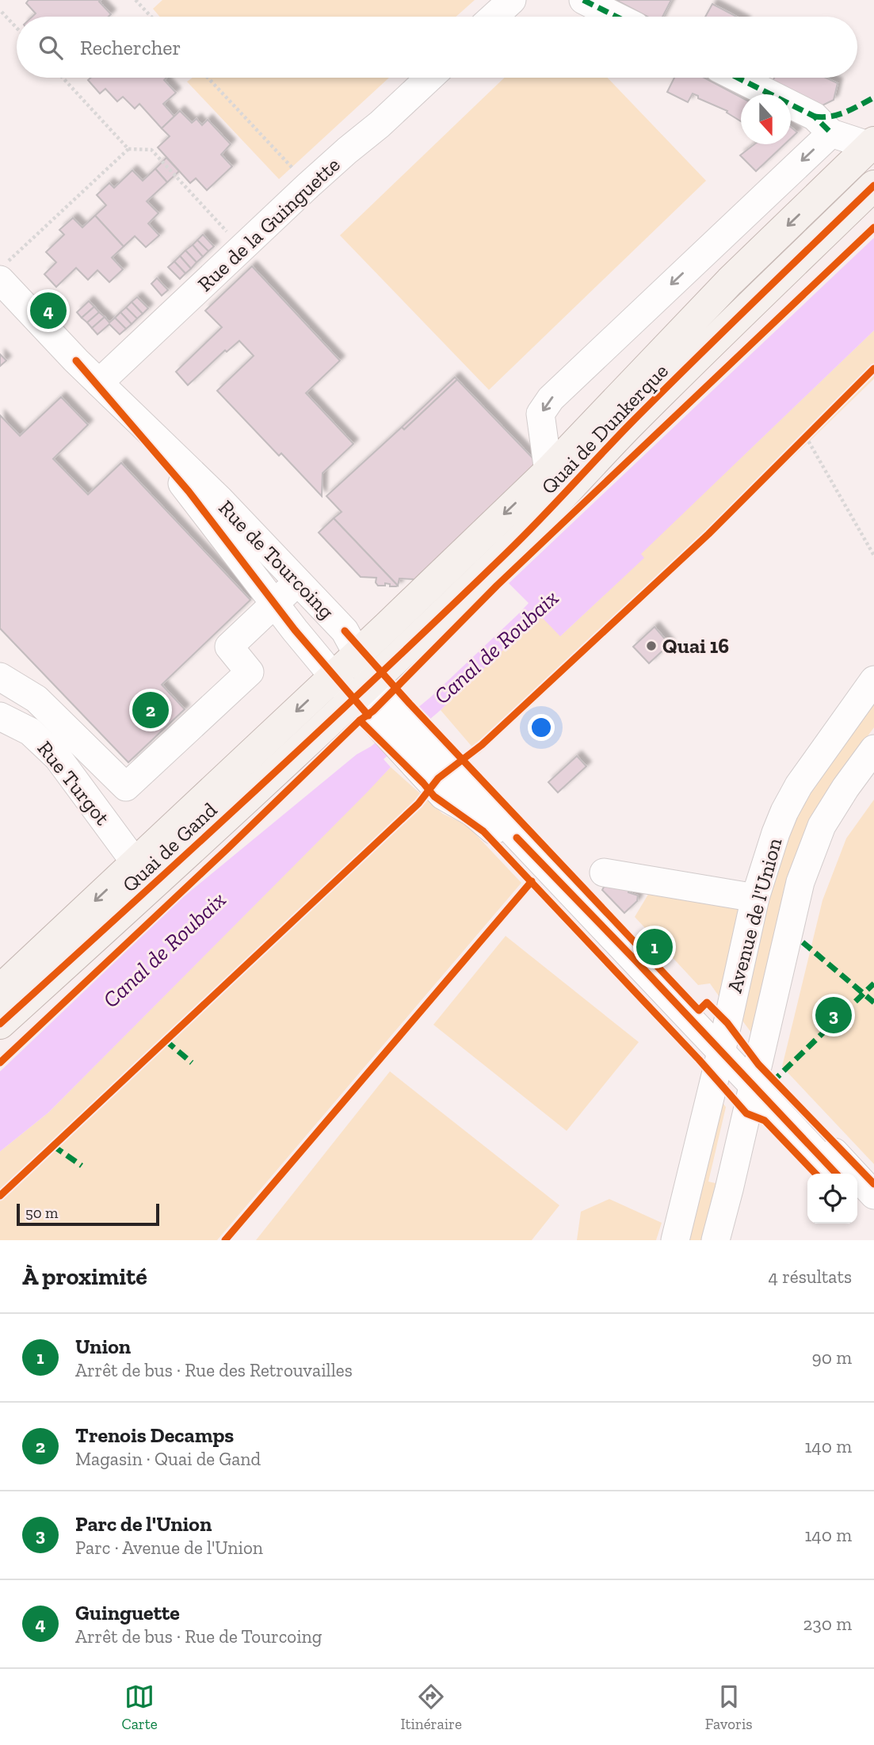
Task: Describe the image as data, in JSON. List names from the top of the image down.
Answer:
{
  "streets": {
    "main road": ["Quai de Dunkerque", "Quai de Gand"],
    "street": [
      "Rue de la Guinguette",
      "Rue de Tourcoing",
      "Rue Turgot",
      "Avenue de l'Union"
    ]
  },
  "crossings": [
    ["Rue de la Guinguette", "Rue de Tourcoing"],
    ["Quai de Dunkerque", "Rue de Tourcoing"],
    ["Quai de Dunkerque", "Quai de Gand"],
    ["Rue de Tourcoing", "Quai de Gand"],
    ["Rue Turgot", "Quai de Gand"]
  ],
  "water": ["Canal de Roubaix"],
  "places": ["Quai 16"],
  "scale_bar": "50 m",
  "north": "bottom",
  "page": {
    "search": "Rechercher",
    "pins": [
      "4",
      "2",
      "1",
      "3"
    ],
    "scale": "50 m",
    "heading": ["À proximité", "4 résultats"],
    "list": [
      {
        "mark": "1",
        "name": "Union",
        "note": "Arrêt de bus · Rue des Retrouvailles",
        "value": "90 m"
      },
      {
        "mark": "2",
        "name": "Trenois Decamps",
        "note": "Magasin · Quai de Gand",
        "value": "140 m"
      },
      {
        "mark": "3",
        "name": "Parc de l'Union",
        "note": "Parc · Avenue de l'Union",
        "value": "140 m"
      },
      {
        "mark": "4",
        "name": "Guinguette",
        "note": "Arrêt de bus · Rue de Tourcoing",
        "value": "230 m"
      }
    ],
    "nav": ["Carte", "Itinéraire", "Favoris"]
  }
}
